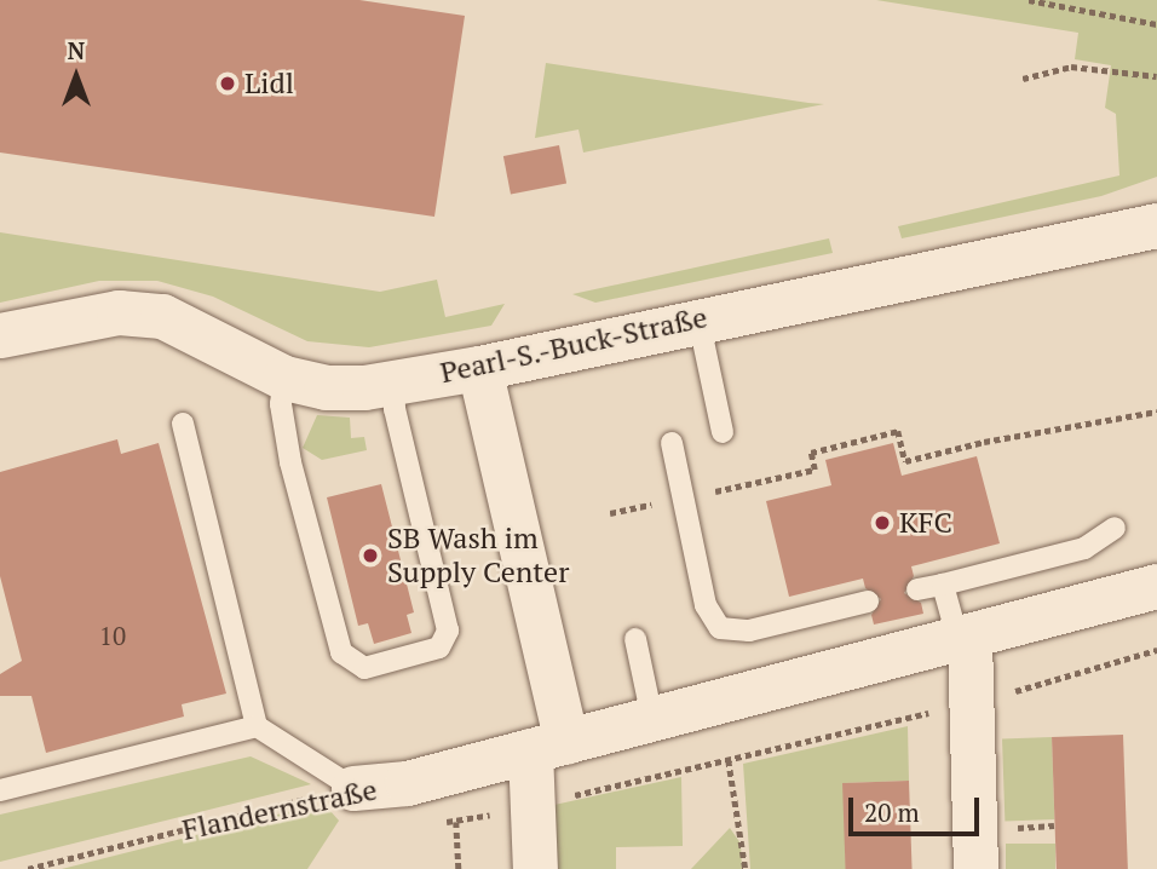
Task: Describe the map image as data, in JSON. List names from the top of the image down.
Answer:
{
  "streets": {
    "street": ["Pearl-S.-Buck-Straße", "Flandernstraße"]
  },
  "places": ["Lidl", "KFC", "SB Wash im Supply Center"],
  "house_numbers": ["10"],
  "scale_bar": "20 m",
  "north": "top"
}
